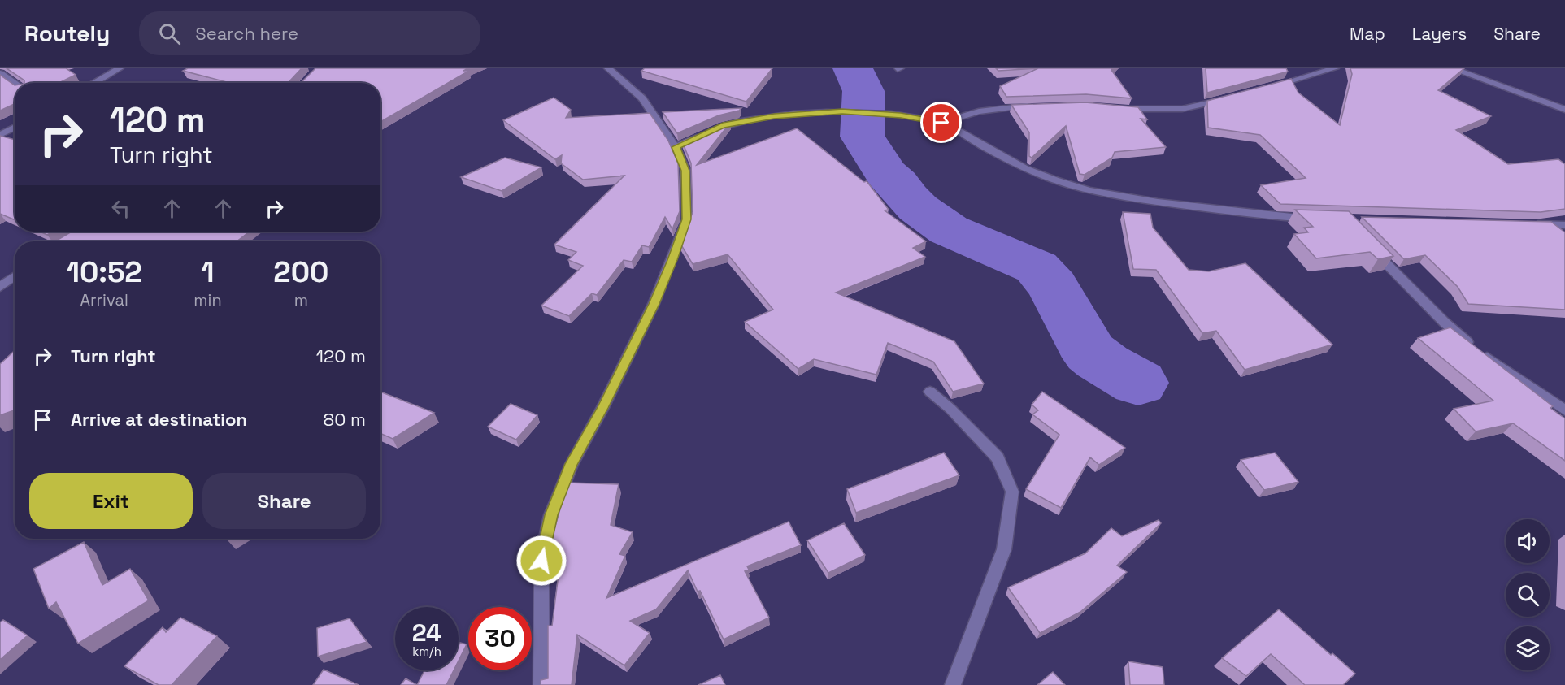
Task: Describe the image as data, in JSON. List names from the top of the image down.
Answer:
{
  "page": {
    "header": "Routely",
    "search": "Search here",
    "nav": ["Map", "Layers", "Share"],
    "turn": ["120 m", "Turn right"],
    "eta": [
      "10:52",
      "Arrival",
      "1",
      "min",
      "200",
      "m"
    ],
    "list": [
      {
        "name": "Turn right",
        "value": "120 m"
      },
      {
        "name": "Arrive at destination",
        "value": "80 m"
      }
    ],
    "buttons": ["Exit", "Share"],
    "speed": "24 km/h",
    "limit": "30"
  }
}
